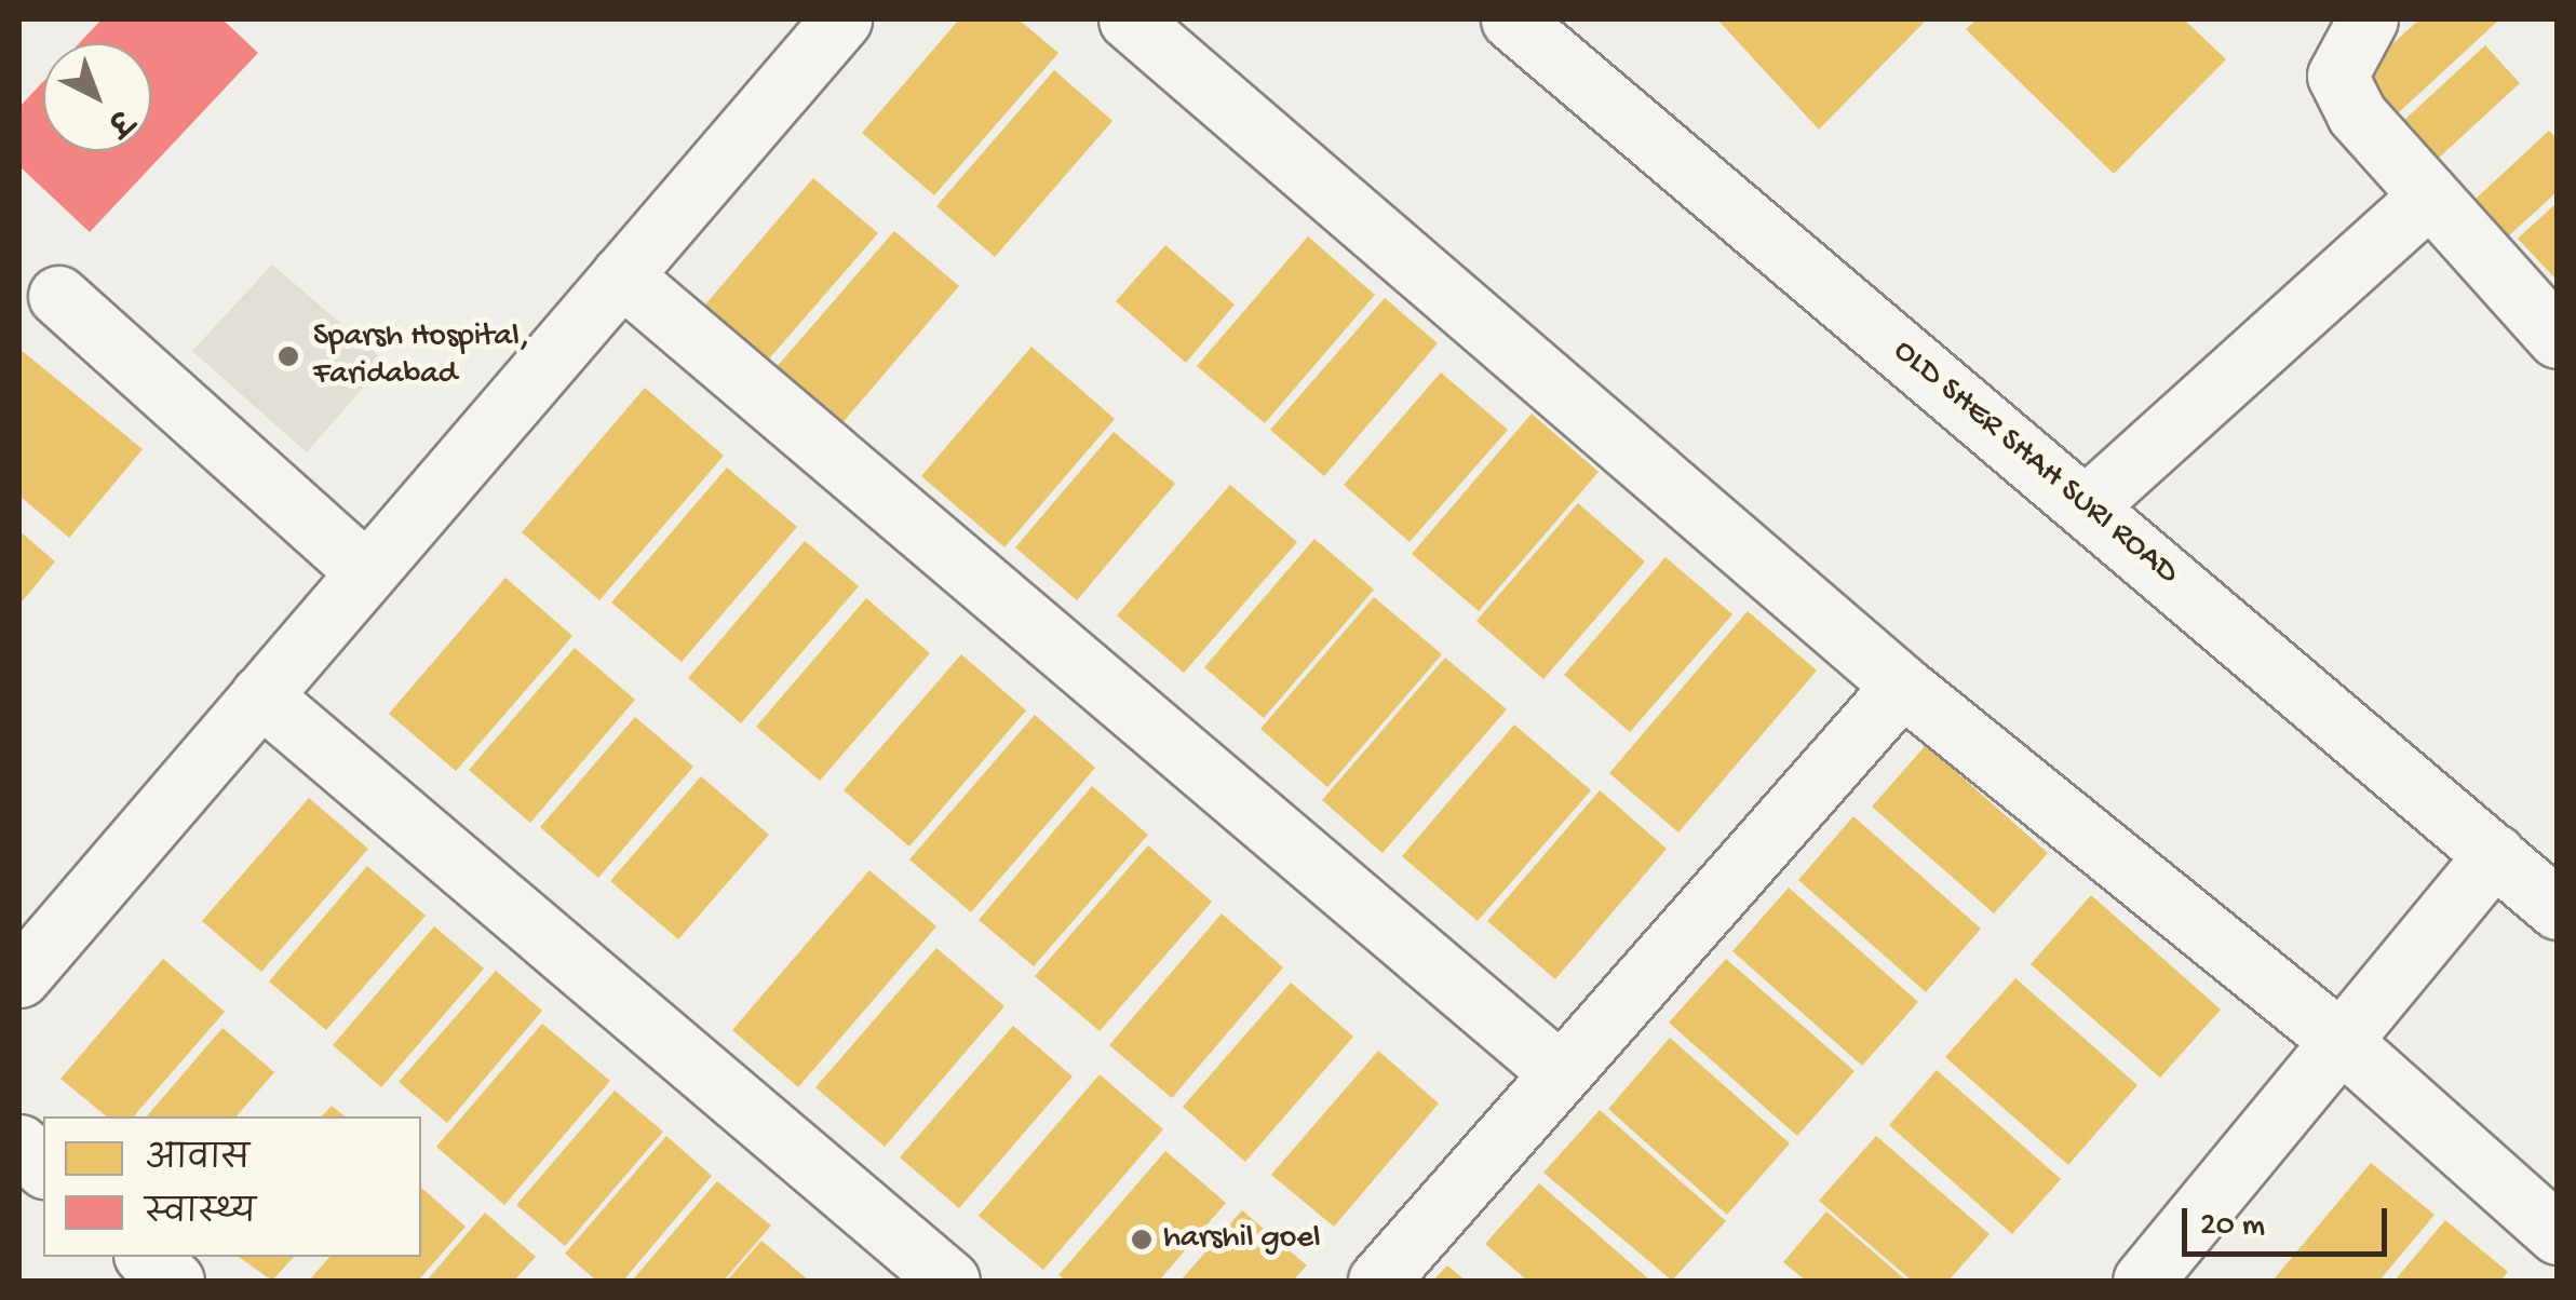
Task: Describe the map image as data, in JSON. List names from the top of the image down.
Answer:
{
  "streets": {
    "street": ["OLD SHER SHAH SURI ROAD"]
  },
  "places": ["Sparsh Hospital, Faridabad", "harshil goel"],
  "legend": ["आवास", "स्वास्थ्य"],
  "scale_bar": "20 m",
  "north": "bottom right"
}
